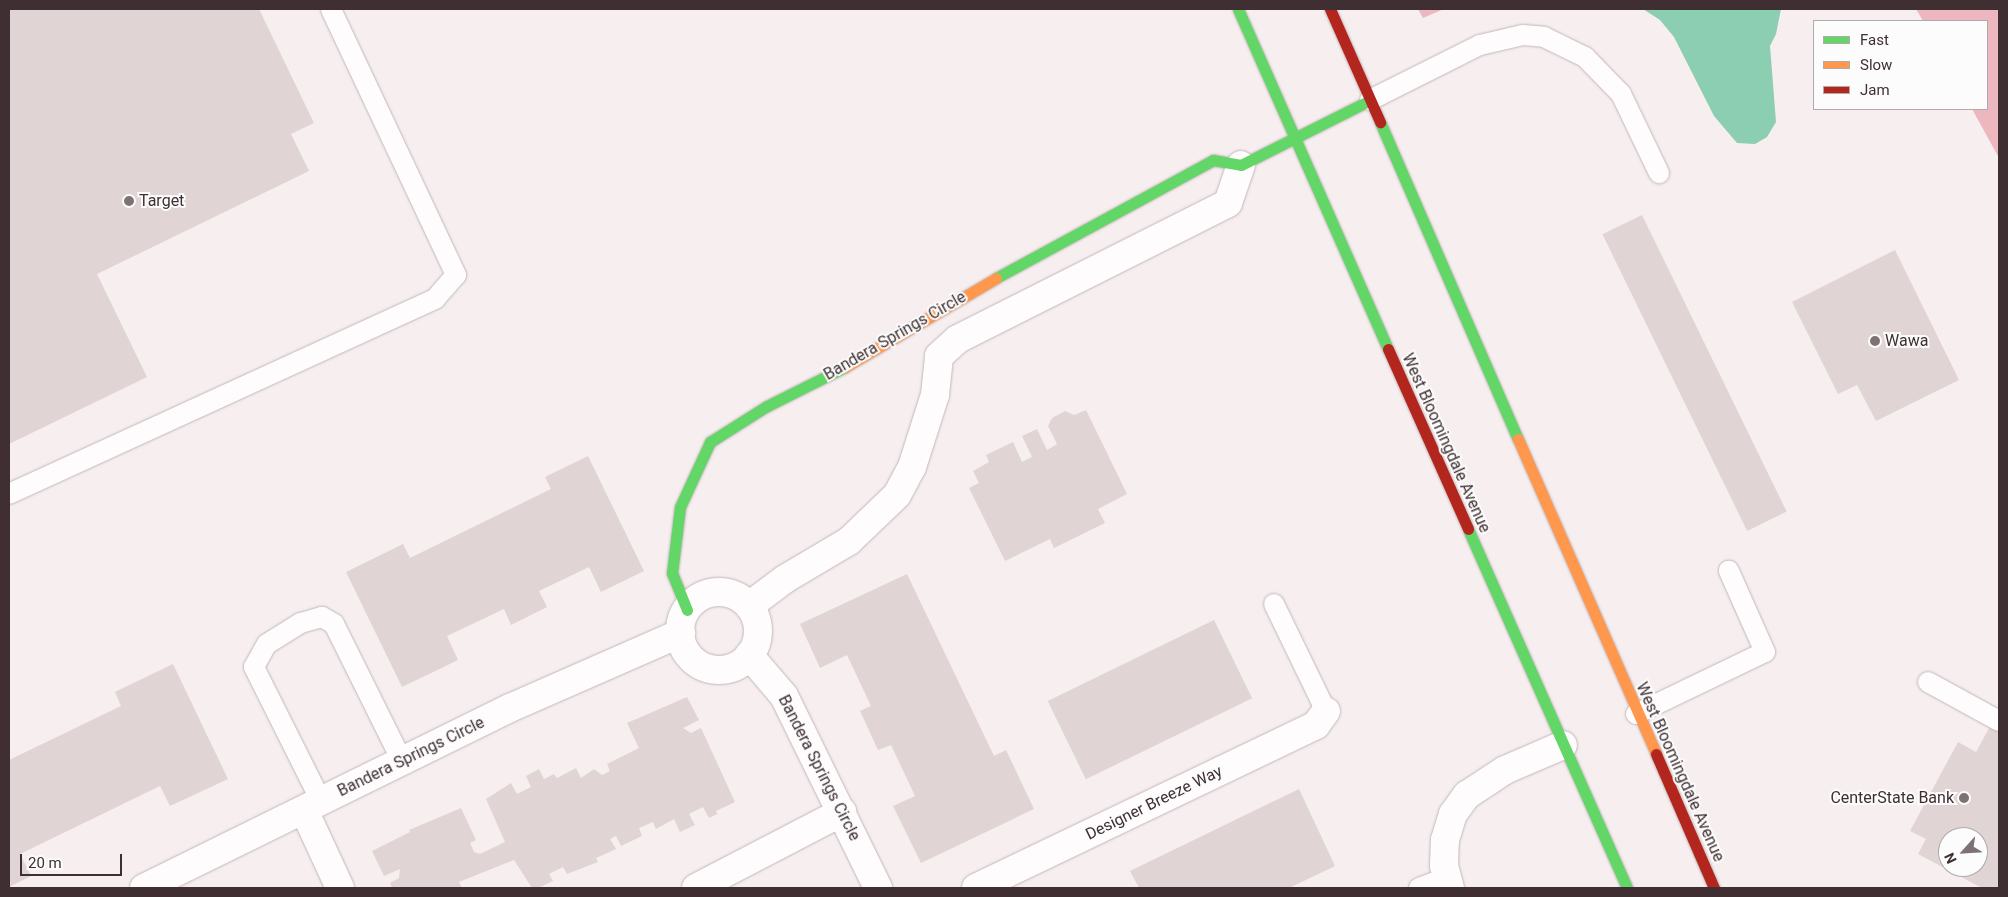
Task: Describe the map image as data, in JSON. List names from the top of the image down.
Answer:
{
  "streets": {
    "main road": ["Bandera Springs Circle", "West Bloomingdale Avenue"],
    "street": ["Designer Breeze Way"]
  },
  "places": ["Target", "Wawa", "CenterState Bank"],
  "legend": ["Fast", "Slow", "Jam"],
  "scale_bar": "20 m",
  "north": "bottom left"
}
